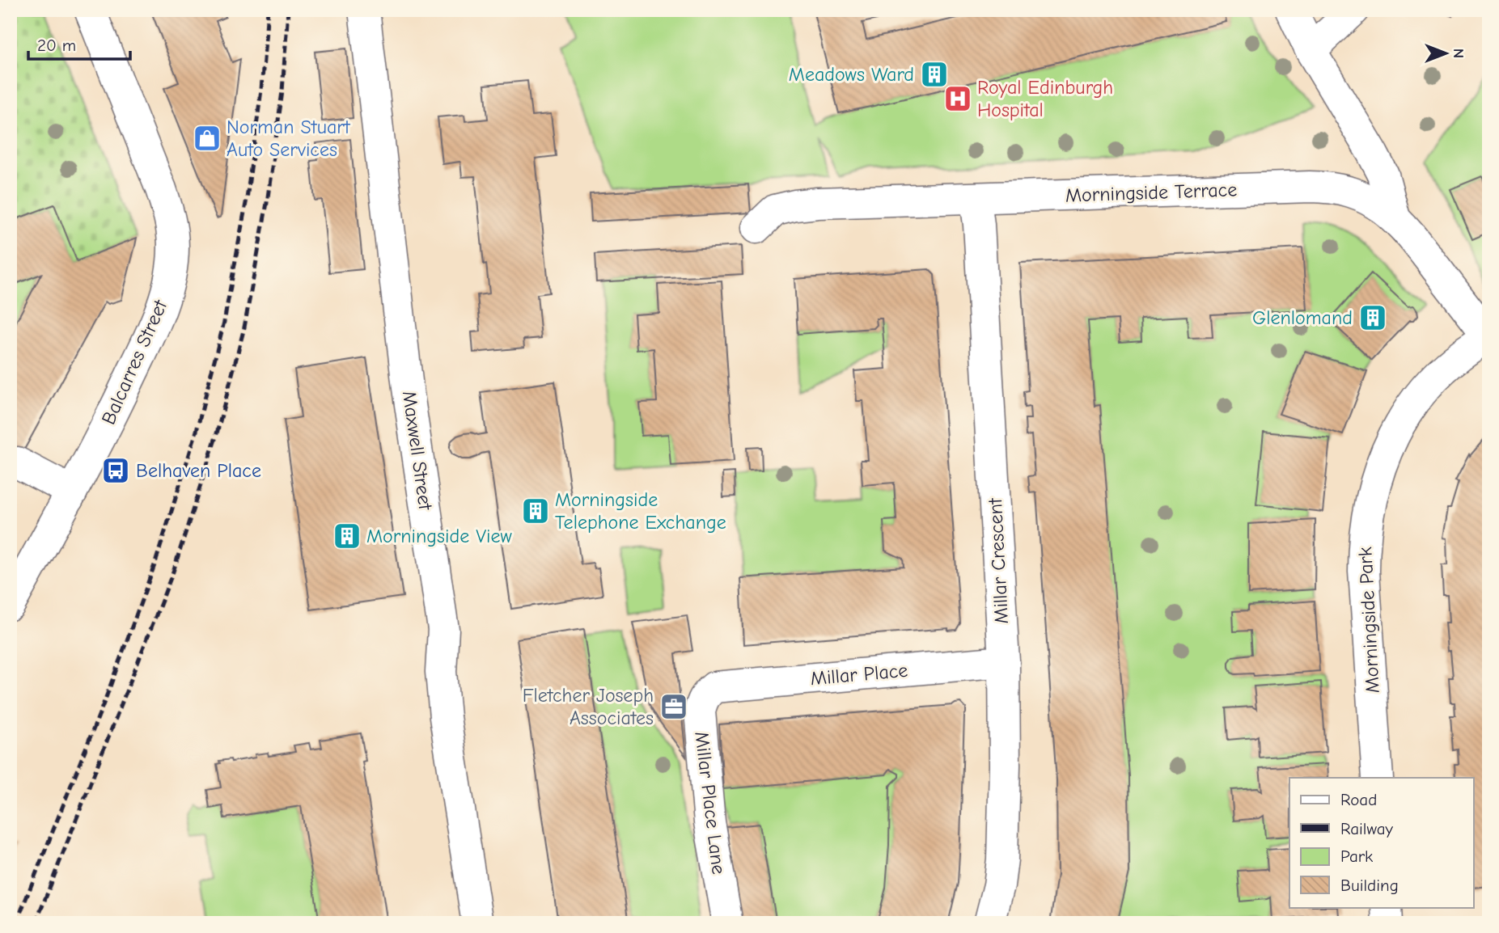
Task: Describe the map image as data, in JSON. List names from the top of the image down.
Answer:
{
  "streets": {
    "street": [
      "Morningside Terrace",
      "Balcarres Street",
      "Maxwell Street",
      "Millar Crescent",
      "Morningside Park",
      "Millar Place",
      "Millar Place Lane"
    ]
  },
  "crossings": [
    ["Morningside Terrace", "Millar Crescent"],
    ["Morningside Terrace", "Morningside Park"],
    ["Millar Crescent", "Millar Place"],
    ["Millar Place", "Millar Place Lane"]
  ],
  "places": {
    "building": [
      "Meadows Ward",
      "Glenlomand",
      "Morningside Telephone Exchange",
      "Morningside View"
    ],
    "hospital": ["Royal Edinburgh Hospital"],
    "shop": ["Norman Stuart Auto Services"],
    "bus stop": ["Belhaven Place"],
    "office": ["Fletcher Joseph Associates"]
  },
  "legend": [
    "Road",
    "Railway",
    "Park",
    "Building"
  ],
  "scale_bar": "20 m",
  "north": "right"
}
